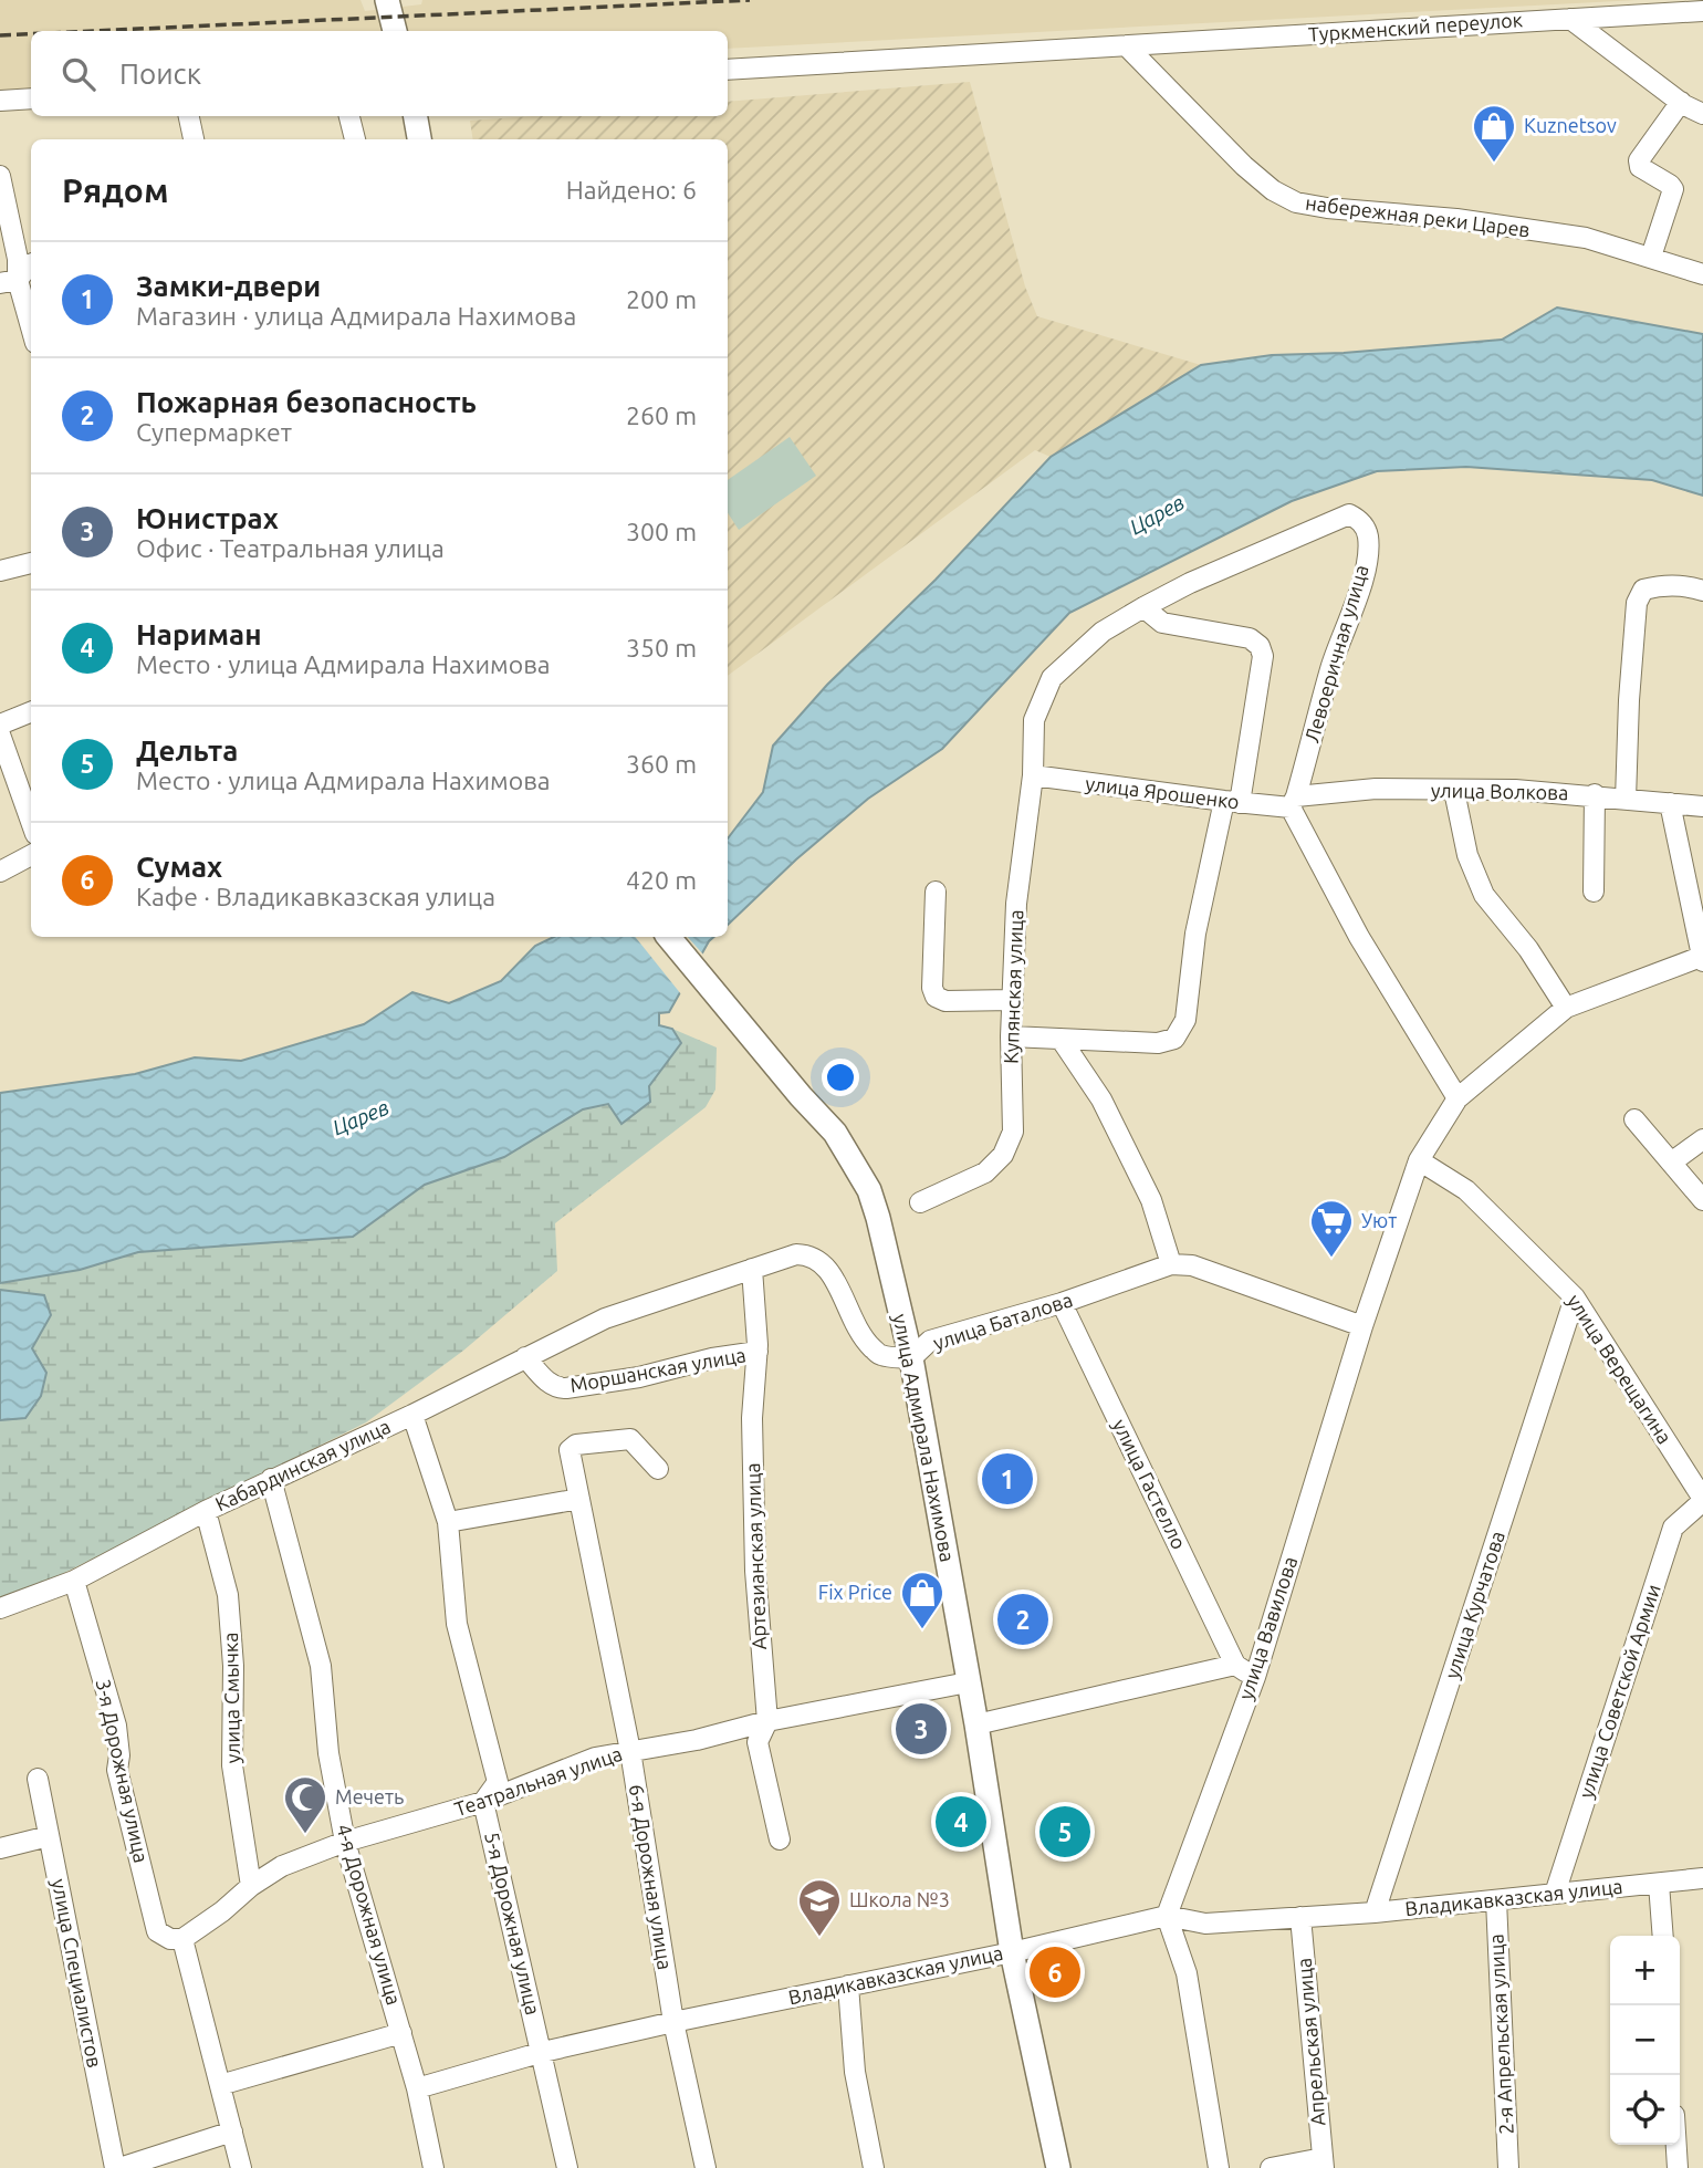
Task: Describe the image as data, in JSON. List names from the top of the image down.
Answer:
{
  "streets": {
    "main road": ["улица Адмирала Нахимова"],
    "street": [
      "Туркменский переулок",
      "набережная реки Царев",
      "Левоеричная улица",
      "улица Волкова",
      "улица Ярошенко",
      "Купянская улица",
      "улица Баталова",
      "улица Верещагина",
      "Моршанская улица",
      "Кабардинская улица",
      "улица Гастелло",
      "Артезианская улица",
      "улица Курчатова",
      "улица Вавилова",
      "улица Советской Армии",
      "улица Смычка",
      "3-я Дорожная улица",
      "Театральная улица",
      "6-я Дорожная улица",
      "Владикавказская улица",
      "4-я Дорожная улица",
      "5-я Дорожная улица",
      "улица Специалистов",
      "2-я Апрельская улица",
      "Апрельская улица"
    ]
  },
  "crossings": [
    ["Туркменский переулок", "набережная реки Царев"],
    ["Левоеричная улица", "улица Волкова"],
    ["Левоеричная улица", "улица Ярошенко"],
    ["Левоеричная улица", "Купянская улица"],
    ["улица Волкова", "улица Ярошенко"],
    ["улица Ярошенко", "Купянская улица"],
    ["улица Баталова", "улица Адмирала Нахимова"],
    ["улица Баталова", "Кабардинская улица"],
    ["улица Баталова", "улица Гастелло"],
    ["улица Баталова", "Артезианская улица"],
    ["улица Баталова", "улица Вавилова"],
    ["улица Верещагина", "улица Курчатова"],
    ["улица Верещагина", "улица Вавилова"],
    ["улица Верещагина", "улица Советской Армии"],
    ["Моршанская улица", "Кабардинская улица"],
    ["Моршанская улица", "Артезианская улица"],
    ["улица Адмирала Нахимова", "Театральная улица"],
    ["улица Адмирала Нахимова", "Владикавказская улица"],
    ["Кабардинская улица", "улица Смычка"],
    ["Кабардинская улица", "3-я Дорожная улица"],
    ["Кабардинская улица", "4-я Дорожная улица"],
    ["Артезианская улица", "Театральная улица"],
    ["улица Курчатова", "Владикавказская улица"],
    ["улица Вавилова", "Владикавказская улица"],
    ["улица Советской Армии", "Владикавказская улица"],
    ["улица Смычка", "Театральная улица"],
    ["3-я Дорожная улица", "Театральная улица"],
    ["Театральная улица", "6-я Дорожная улица"],
    ["Театральная улица", "4-я Дорожная улица"],
    ["Театральная улица", "5-я Дорожная улица"],
    ["6-я Дорожная улица", "Владикавказская улица"],
    ["Владикавказская улица", "4-я Дорожная улица"],
    ["Владикавказская улица", "5-я Дорожная улица"],
    ["Владикавказская улица", "2-я Апрельская улица"],
    ["Владикавказская улица", "Апрельская улица"]
  ],
  "water": ["Царев"],
  "places": {
    "shop": ["Kuznetsov", "Fix Price"],
    "supermarket": ["Уют"],
    "mosque": ["Мечеть"],
    "school or university": ["Школа №3"]
  },
  "page": {
    "search": "Поиск",
    "heading": ["Рядом", "Найдено: 6"],
    "list": [
      {
        "mark": "1",
        "name": "Замки-двери",
        "note": "Магазин · улица Адмирала Нахимова",
        "value": "200 m"
      },
      {
        "mark": "2",
        "name": "Пожарная безопасность",
        "note": "Супермаркет",
        "value": "260 m"
      },
      {
        "mark": "3",
        "name": "Юнистрах",
        "note": "Офис · Театральная улица",
        "value": "300 m"
      },
      {
        "mark": "4",
        "name": "Нариман",
        "note": "Место · улица Адмирала Нахимова",
        "value": "350 m"
      },
      {
        "mark": "5",
        "name": "Дельта",
        "note": "Место · улица Адмирала Нахимова",
        "value": "360 m"
      },
      {
        "mark": "6",
        "name": "Сумах",
        "note": "Кафе · Владикавказская улица",
        "value": "420 m"
      }
    ],
    "pins": [
      "1",
      "2",
      "3",
      "4",
      "5",
      "6"
    ],
    "map_buttons": ["+", "−"]
  }
}
